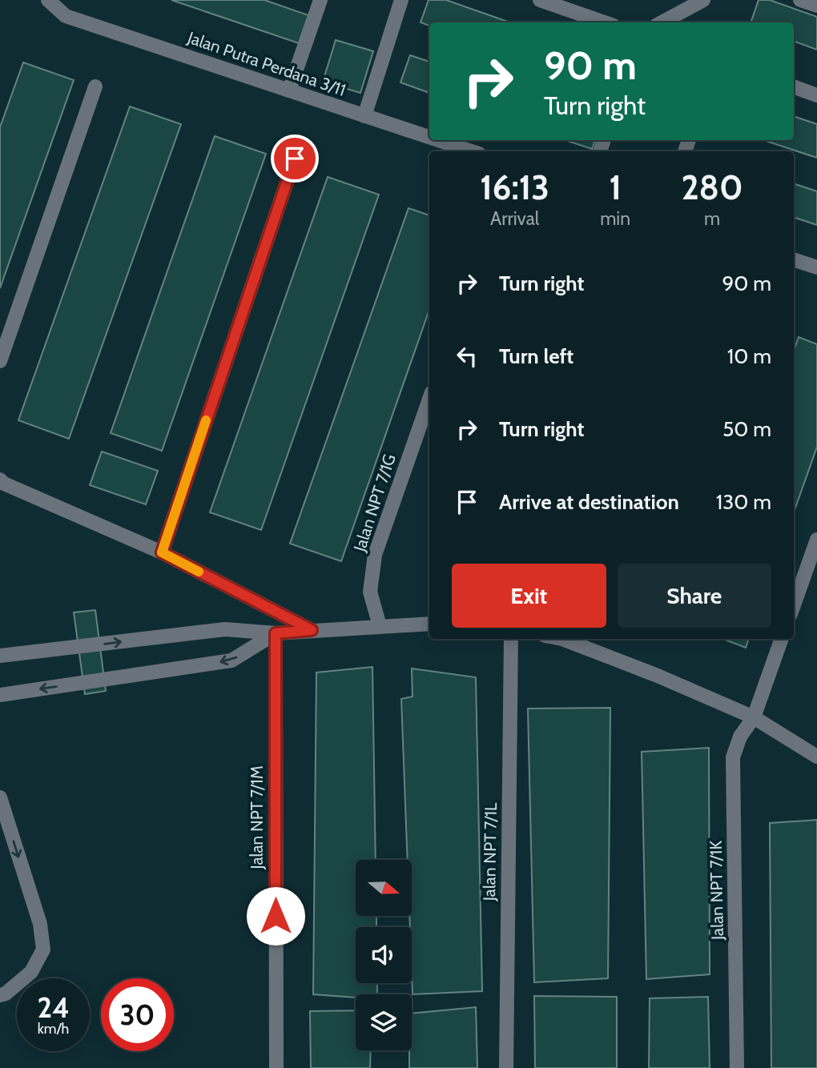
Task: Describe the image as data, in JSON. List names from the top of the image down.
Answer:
{
  "streets": {
    "street": [
      "Jalan Putra Perdana 3/11",
      "Jalan NPT 7/1G",
      "Jalan NPT 7/1M",
      "Jalan NPT 7/1L",
      "Jalan NPT 7/1K"
    ]
  },
  "north": "right",
  "page": {
    "turn": ["90 m", "Turn right"],
    "eta": [
      "16:13",
      "Arrival",
      "1",
      "min",
      "280",
      "m"
    ],
    "list": [
      {
        "name": "Turn right",
        "value": "90 m"
      },
      {
        "name": "Turn left",
        "value": "10 m"
      },
      {
        "name": "Turn right",
        "value": "50 m"
      },
      {
        "name": "Arrive at destination",
        "value": "130 m"
      }
    ],
    "buttons": ["Exit", "Share"],
    "speed": "24 km/h",
    "limit": "30"
  }
}
